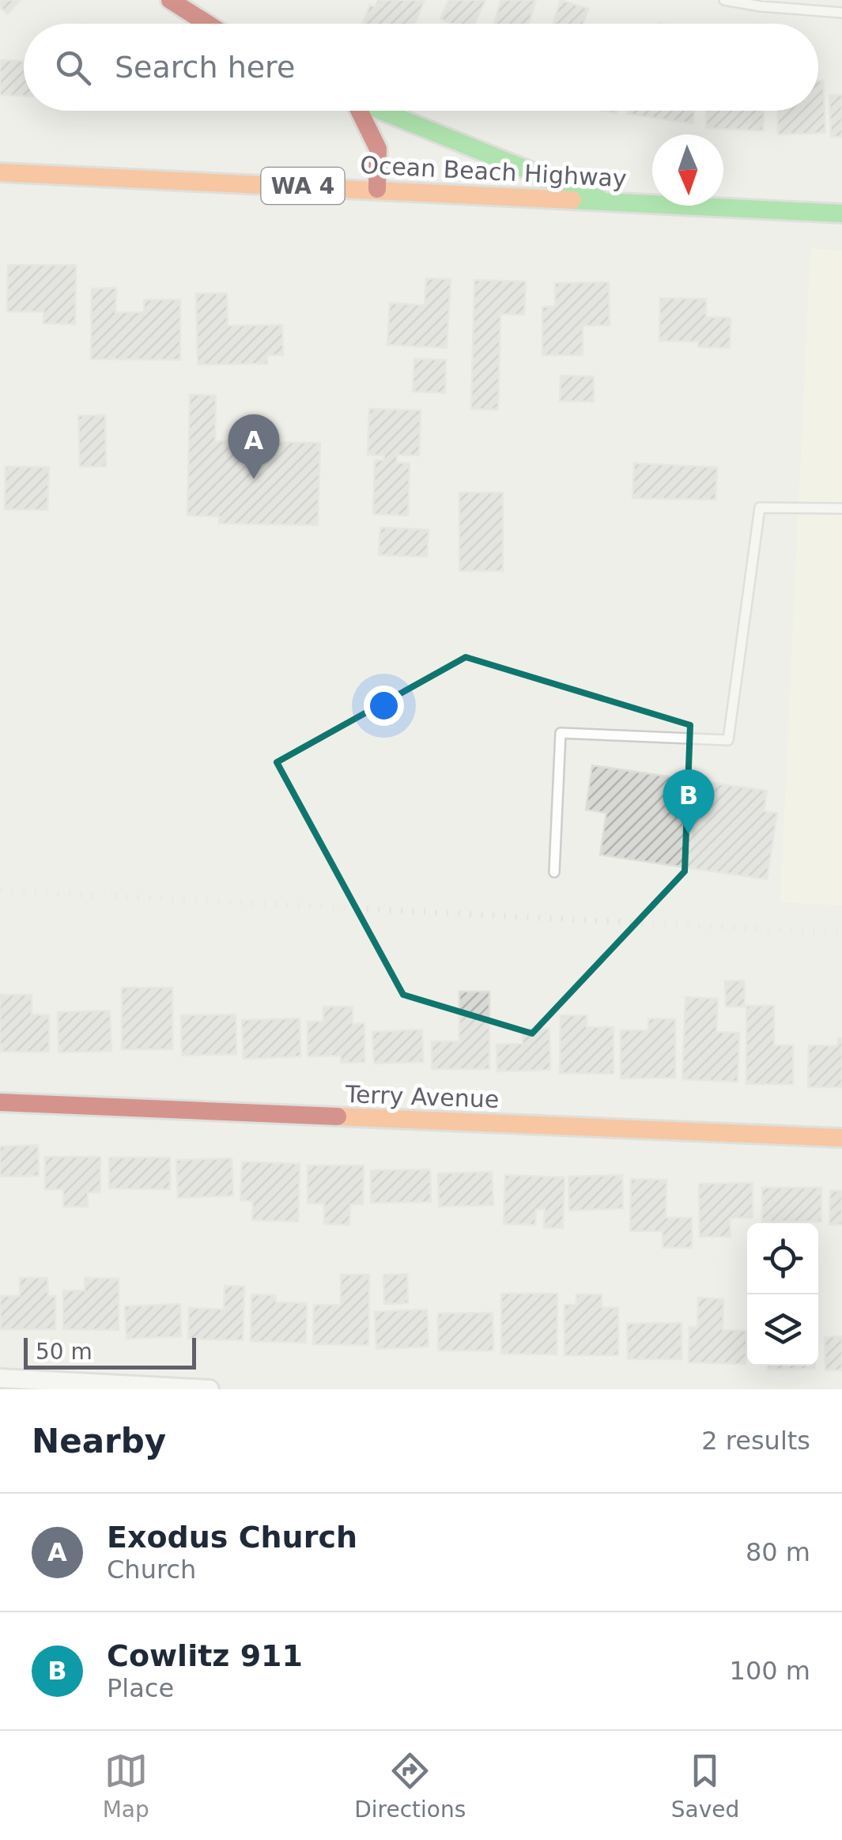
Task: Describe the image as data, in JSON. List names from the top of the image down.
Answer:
{
  "streets": {
    "main road": ["Ocean Beach Highway", "WA 4", "Terry Avenue"]
  },
  "scale_bar": "50 m",
  "north": "bottom",
  "page": {
    "search": "Search here",
    "pins": ["A", "B"],
    "scale": "50 m",
    "heading": ["Nearby", "2 results"],
    "list": [
      {
        "mark": "A",
        "name": "Exodus Church",
        "note": "Church",
        "value": "80 m"
      },
      {
        "mark": "B",
        "name": "Cowlitz 911",
        "note": "Place",
        "value": "100 m"
      }
    ],
    "nav": ["Map", "Directions", "Saved"]
  }
}
